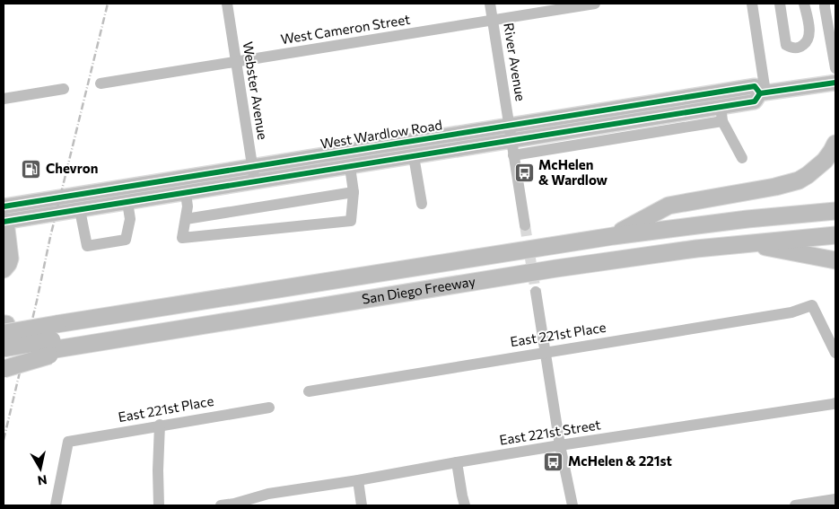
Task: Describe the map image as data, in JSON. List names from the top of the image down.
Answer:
{
  "streets": {
    "highway": ["San Diego Freeway"],
    "main road": ["West Wardlow Road"],
    "street": [
      "West Cameron Street",
      "River Avenue",
      "Webster Avenue",
      "East 221st Place",
      "East 221st Street"
    ]
  },
  "crossings": [
    ["West Cameron Street", "River Avenue"],
    ["West Cameron Street", "Webster Avenue"],
    ["River Avenue", "West Wardlow Road"],
    ["Webster Avenue", "West Wardlow Road"]
  ],
  "places": {
    "fuel station": ["Chevron"],
    "bus stop": ["McHelen & Wardlow", "McHelen & 221st"]
  },
  "north": "bottom"
}
